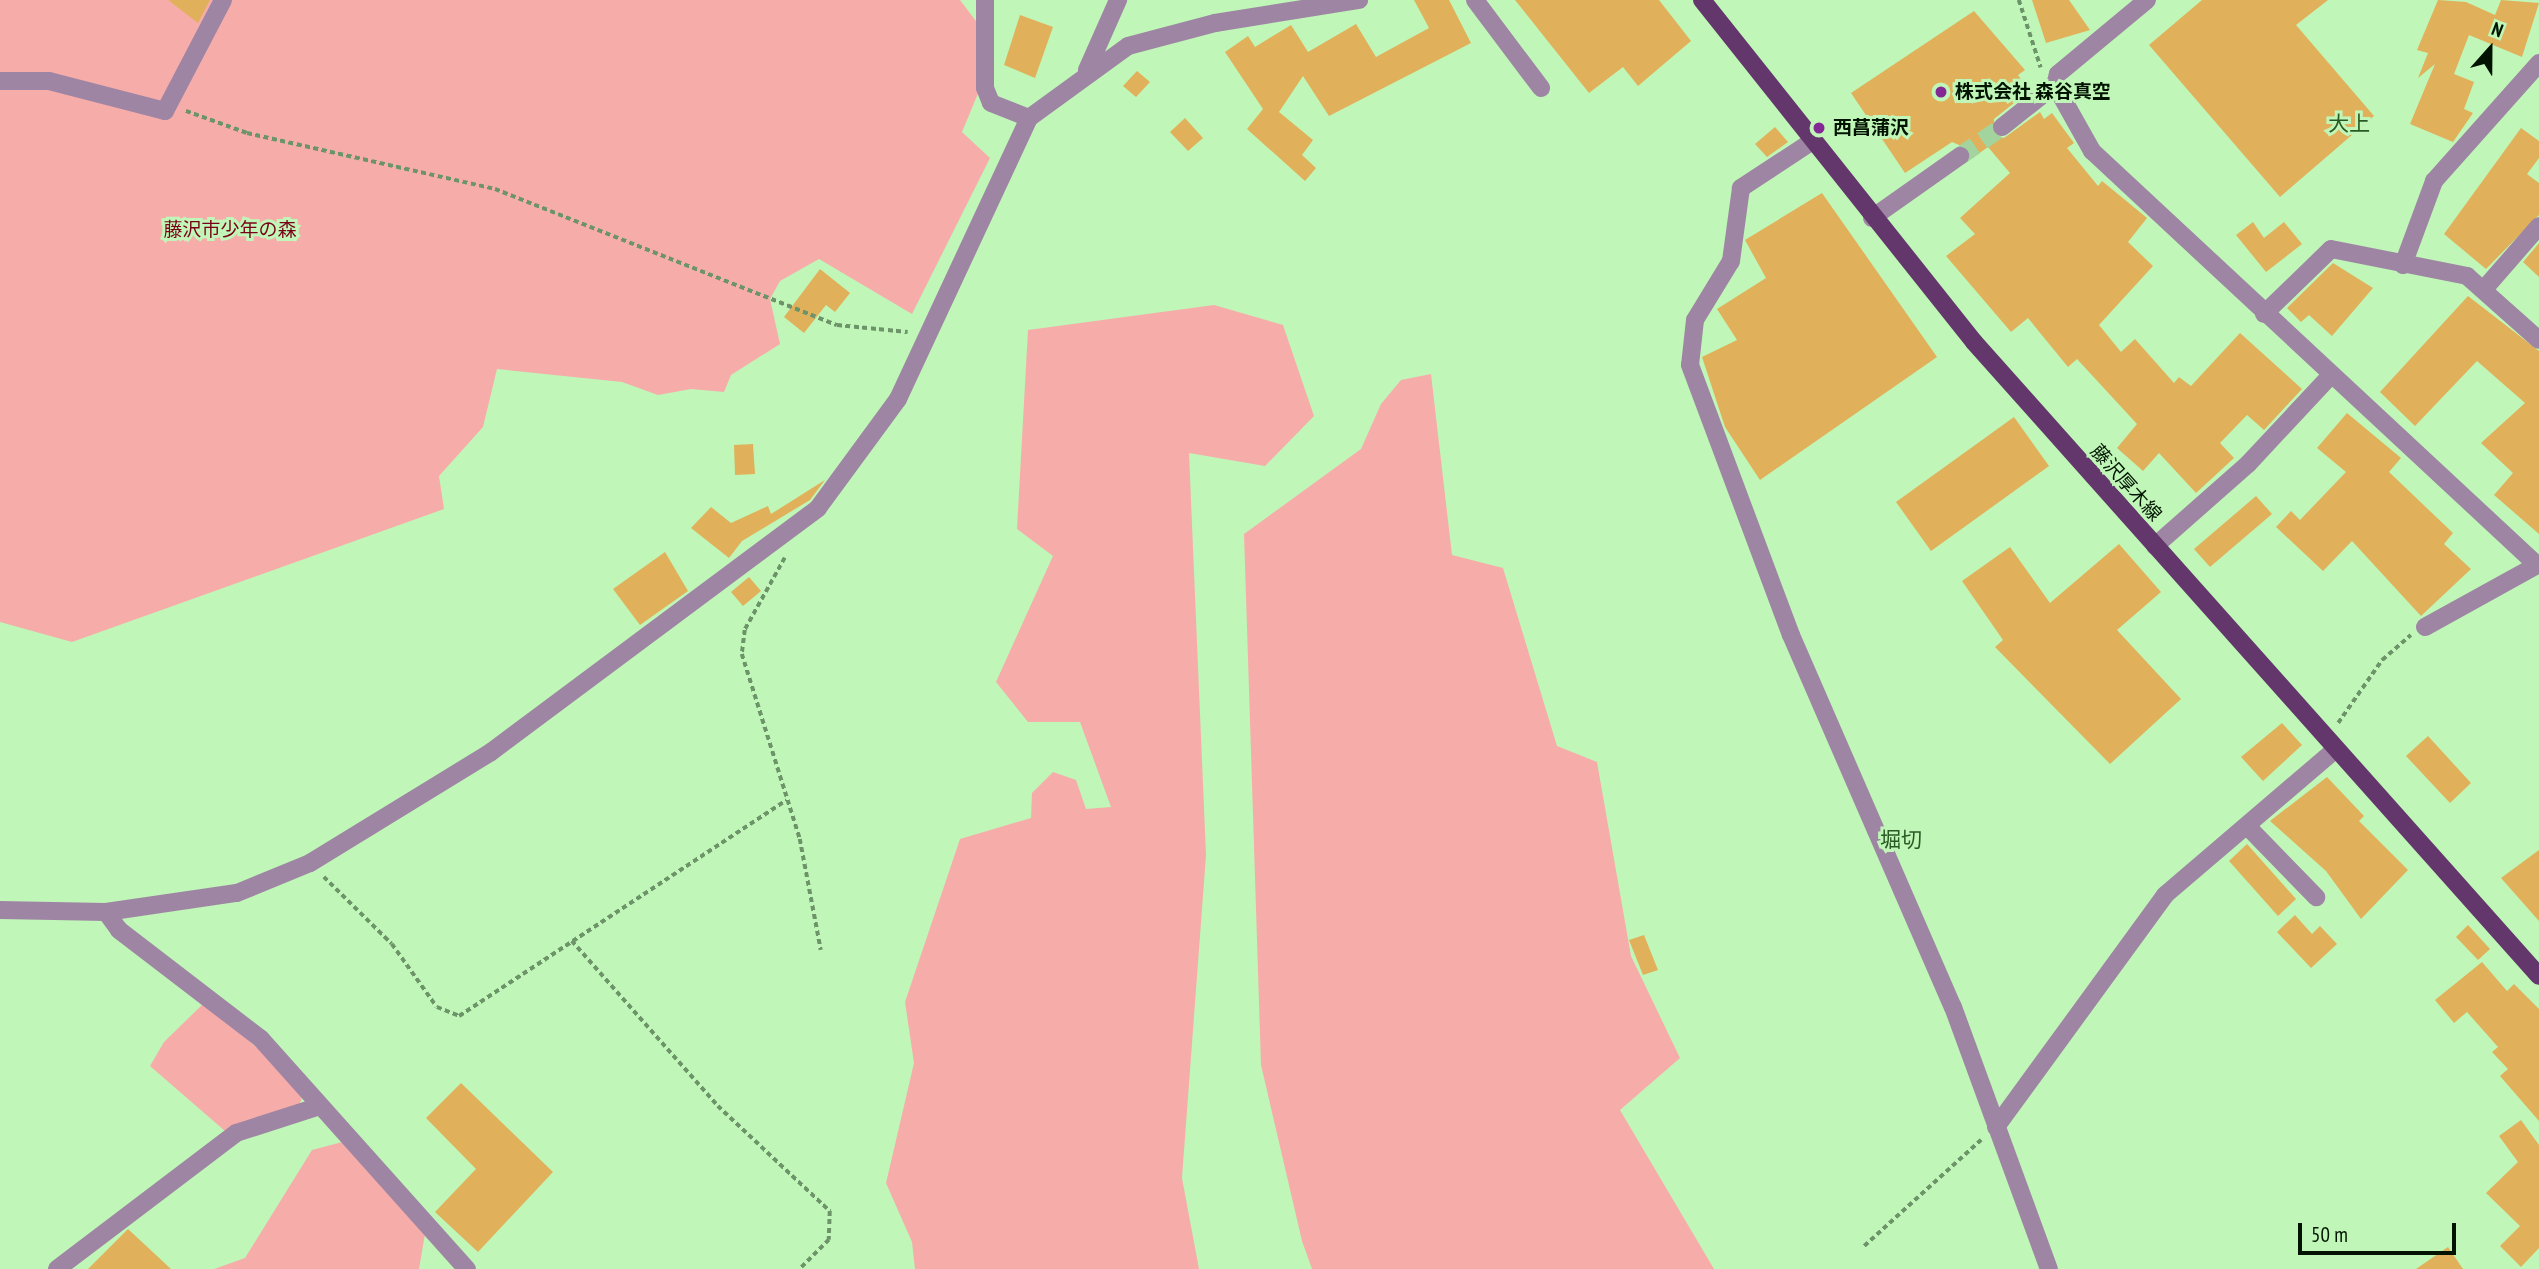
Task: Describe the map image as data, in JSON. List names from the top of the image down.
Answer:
{
  "streets": {
    "main road": ["藤沢厚木線"]
  },
  "districts": ["大上", "堀切"],
  "parks": ["藤沢市少年の森"],
  "places": ["株式会社 森谷真空", "西菖蒲沢"],
  "scale_bar": "50 m",
  "north": "top"
}
